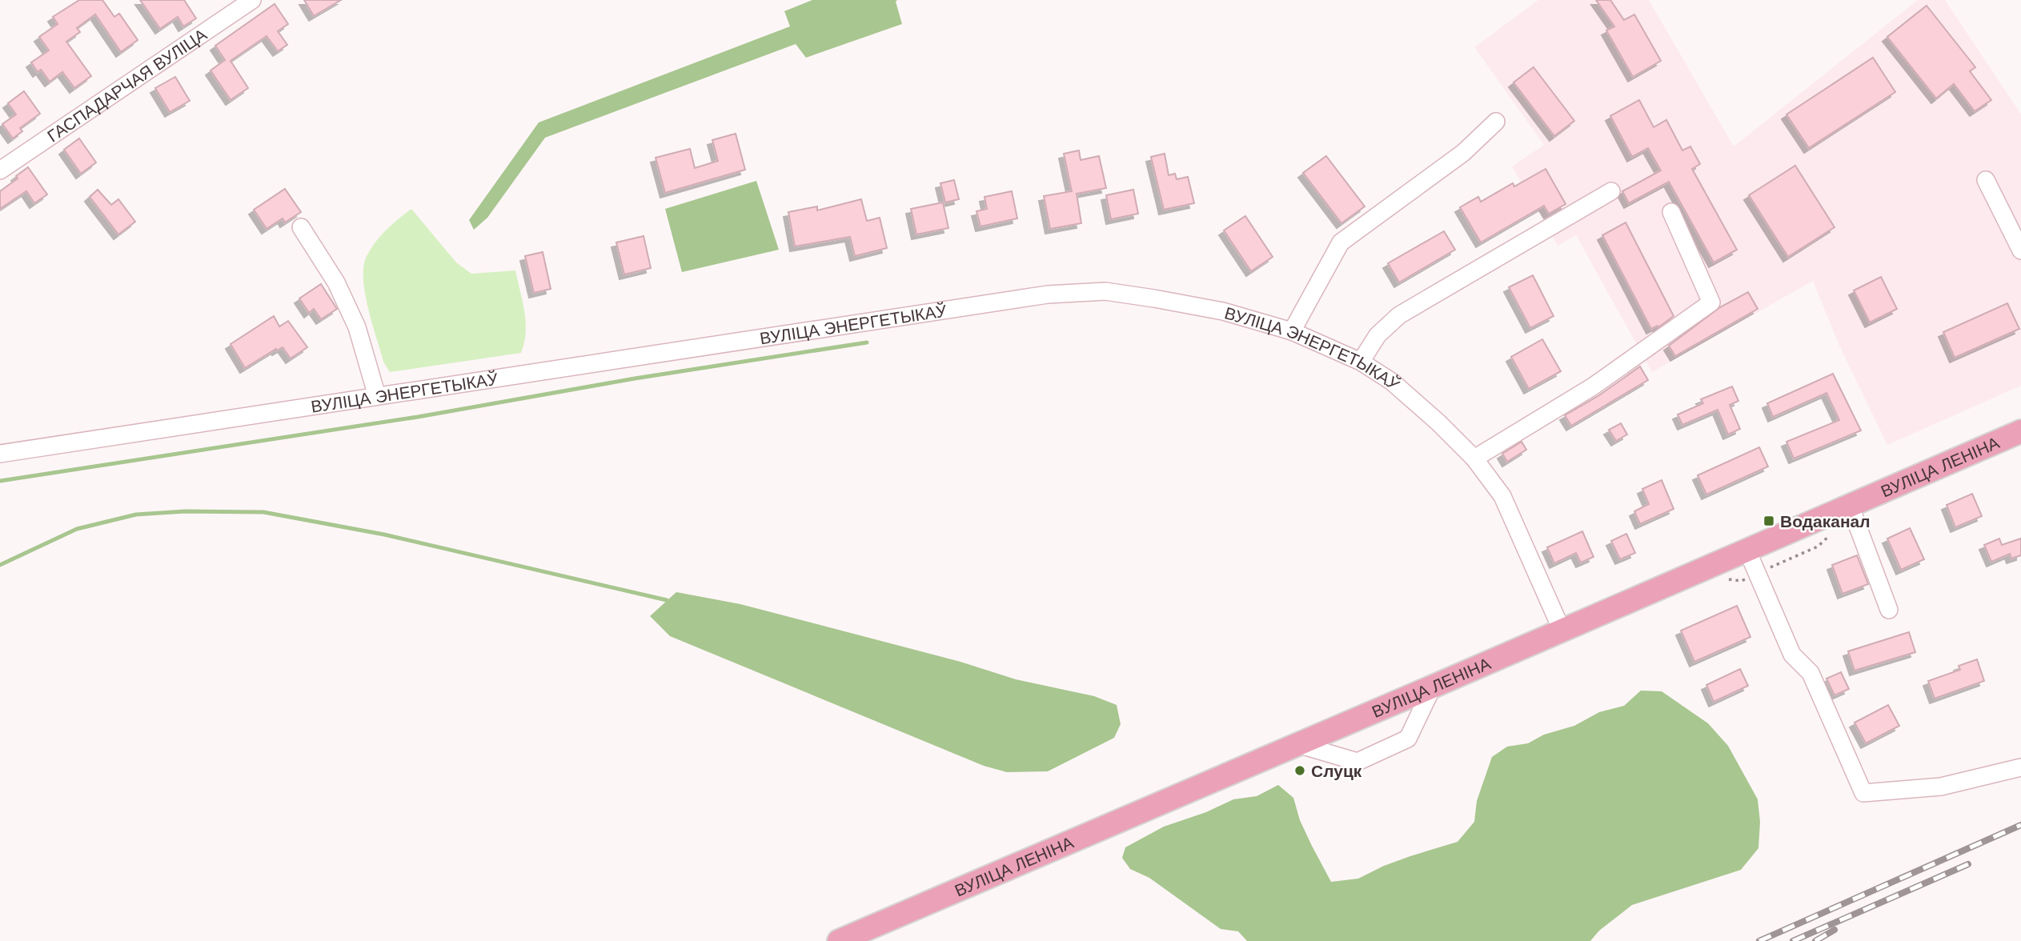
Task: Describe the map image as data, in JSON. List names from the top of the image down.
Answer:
{
  "streets": {
    "main road": ["ВУЛІЦА ЛЕНІНА"],
    "street": ["ГАСПАДАРЧАЯ ВУЛІЦА", "ВУЛІЦА ЭНЕРГЕТЫКАЎ"]
  },
  "crossings": [
    ["ВУЛІЦА ЭНЕРГЕТЫКАЎ", "ВУЛІЦА ЛЕНІНА"]
  ],
  "places": {
    "transit": ["Водаканал"],
    "other": ["Слуцк"]
  }
}
